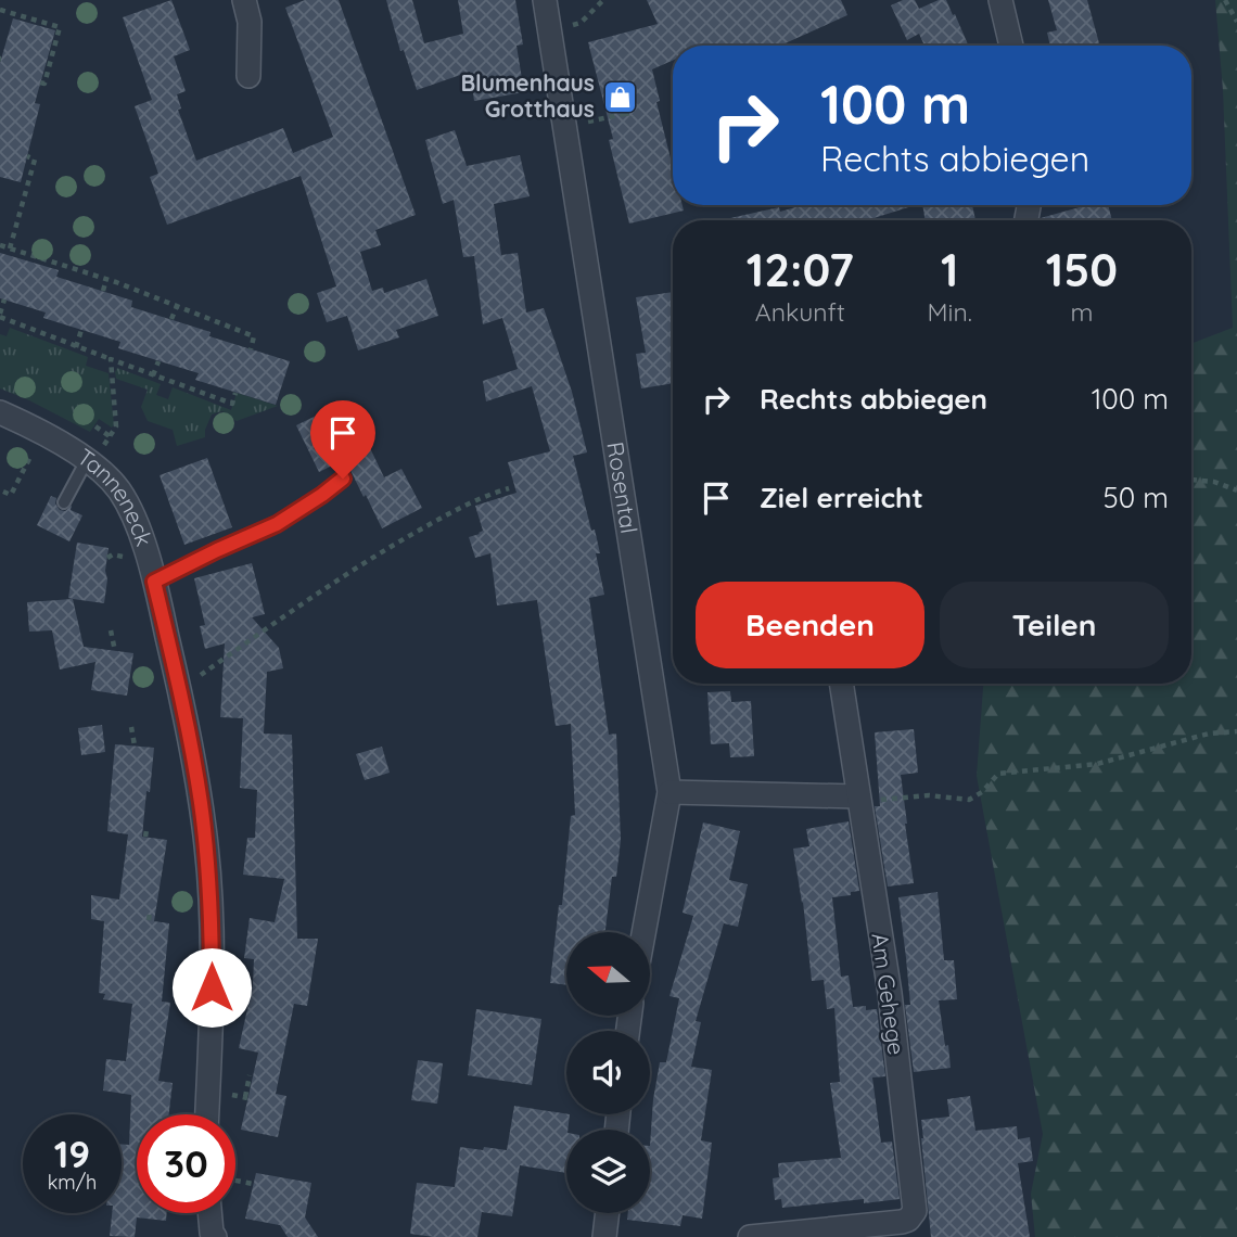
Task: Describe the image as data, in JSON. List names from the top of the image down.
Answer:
{
  "streets": {
    "street": ["Rosental", "Tanneneck", "Am Gehege"]
  },
  "places": {
    "shop": ["Blumenhaus Grotthaus"]
  },
  "north": "left",
  "page": {
    "turn": ["100 m", "Rechts abbiegen"],
    "eta": [
      "12:07",
      "Ankunft",
      "1",
      "Min.",
      "150",
      "m"
    ],
    "list": [
      {
        "name": "Rechts abbiegen",
        "value": "100 m"
      },
      {
        "name": "Ziel erreicht",
        "value": "50 m"
      }
    ],
    "buttons": ["Beenden", "Teilen"],
    "speed": "19 km/h",
    "limit": "30"
  }
}
